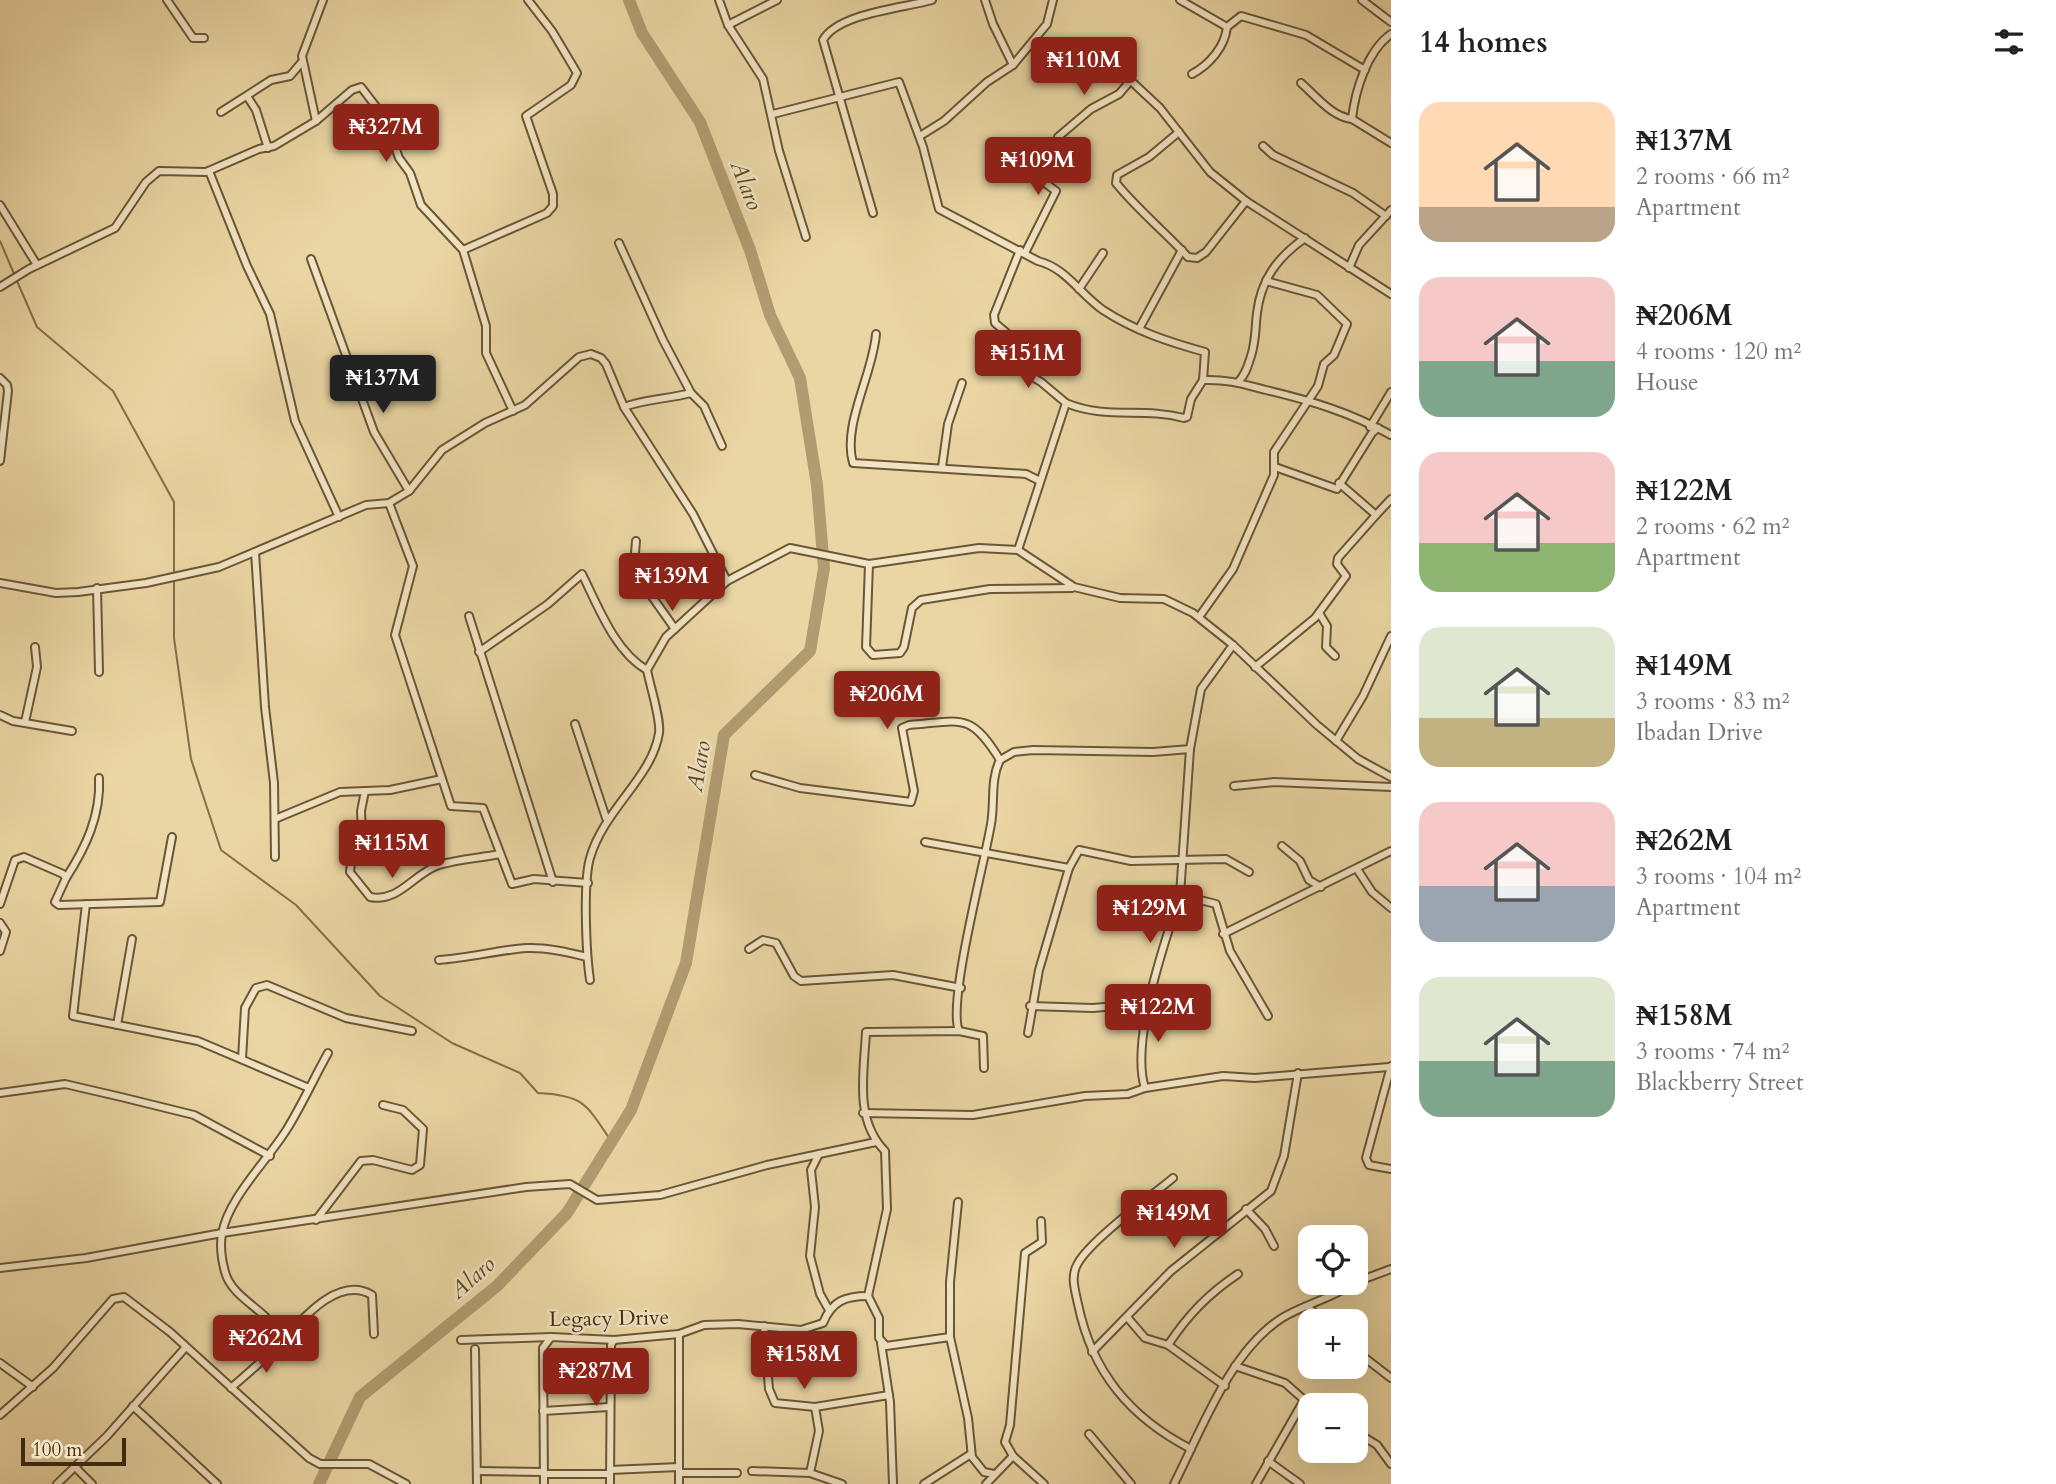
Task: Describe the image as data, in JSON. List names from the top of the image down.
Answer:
{
  "streets": {
    "street": ["Legacy Drive"]
  },
  "water": ["Alaro"],
  "scale_bar": "100 m",
  "page": {
    "heading": "14 homes",
    "price": [
      "₦110M",
      "₦327M",
      "₦109M",
      "₦151M",
      "₦137M",
      "₦139M",
      "₦206M",
      "₦115M",
      "₦129M",
      "₦122M",
      "₦149M",
      "₦262M",
      "₦158M",
      "₦287M"
    ],
    "list": [
      {
        "name": "₦137M",
        "note": "2 rooms · 66 m² · Apartment"
      },
      {
        "name": "₦206M",
        "note": "4 rooms · 120 m² · House"
      },
      {
        "name": "₦122M",
        "note": "2 rooms · 62 m² · Apartment"
      },
      {
        "name": "₦149M",
        "note": "3 rooms · 83 m² · Ibadan Drive"
      },
      {
        "name": "₦262M",
        "note": "3 rooms · 104 m² · Apartment"
      },
      {
        "name": "₦158M",
        "note": "3 rooms · 74 m² · Blackberry Street"
      }
    ],
    "map_buttons": ["+", "−"],
    "scale": "100 m"
  }
}
